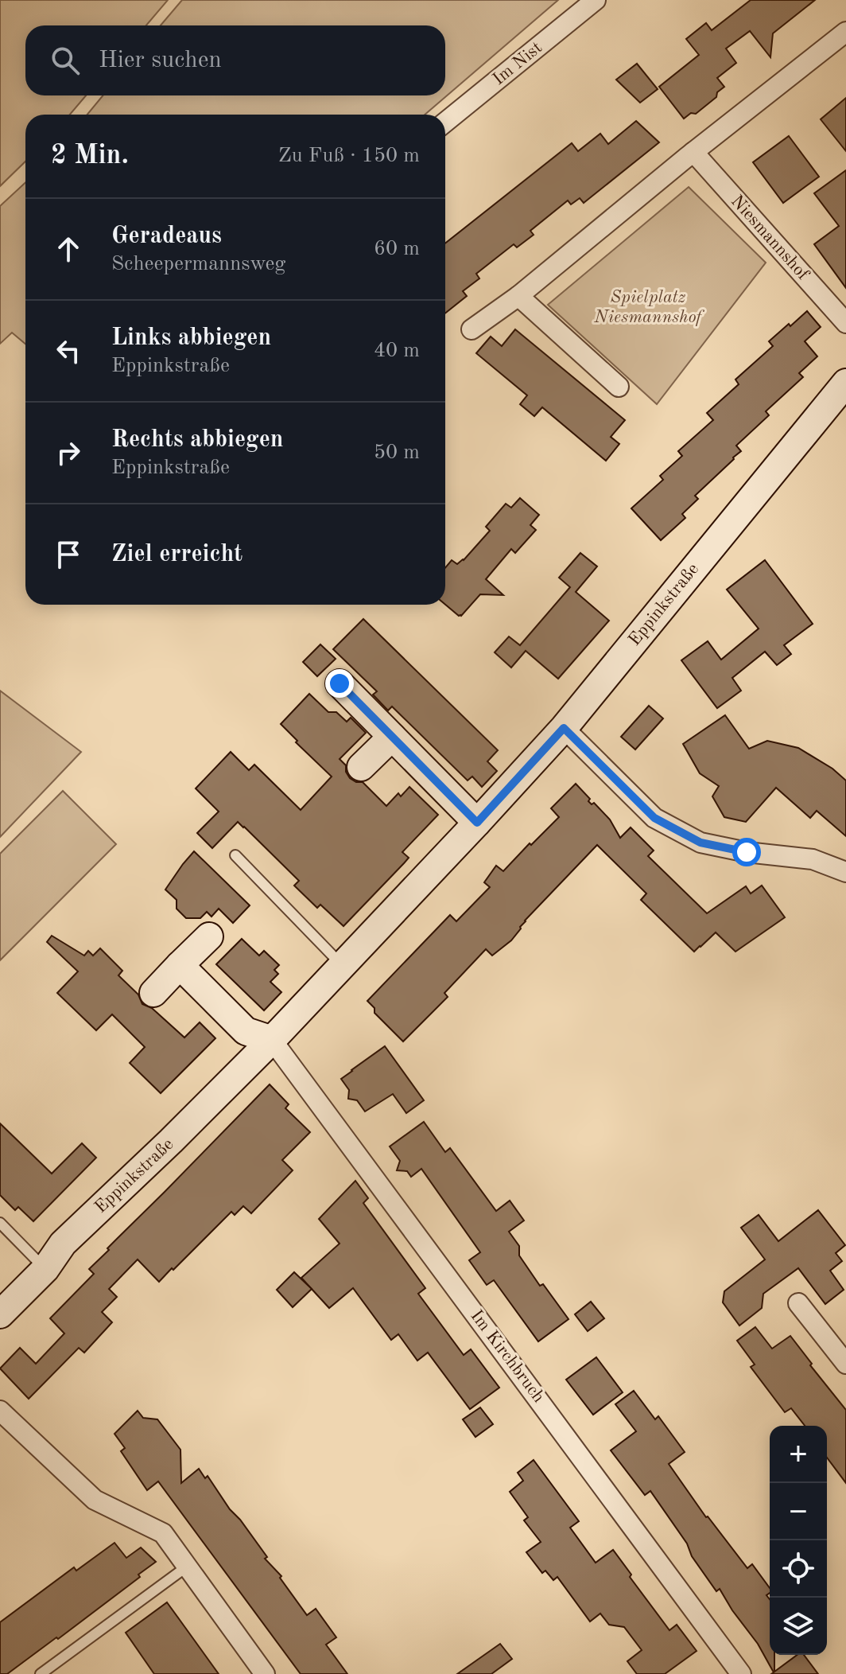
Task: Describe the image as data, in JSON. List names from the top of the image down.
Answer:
{
  "streets": {
    "street": [
      "Im Nist",
      "Niesmannshof",
      "Eppinkstraße",
      "Im Kirchbruch"
    ]
  },
  "crossings": [
    ["Eppinkstraße", "Im Kirchbruch"]
  ],
  "parks": ["Spielplatz Niesmannshof"],
  "page": {
    "search": "Hier suchen",
    "heading": ["2 Min.", "Zu Fuß · 150 m"],
    "list": [
      ["Geradeaus", "Scheepermannsweg", "60 m"],
      ["Links abbiegen", "Eppinkstraße", "40 m"],
      ["Rechts abbiegen", "Eppinkstraße", "50 m"],
      "Ziel erreicht"
    ],
    "map_buttons": ["+", "−"]
  }
}
